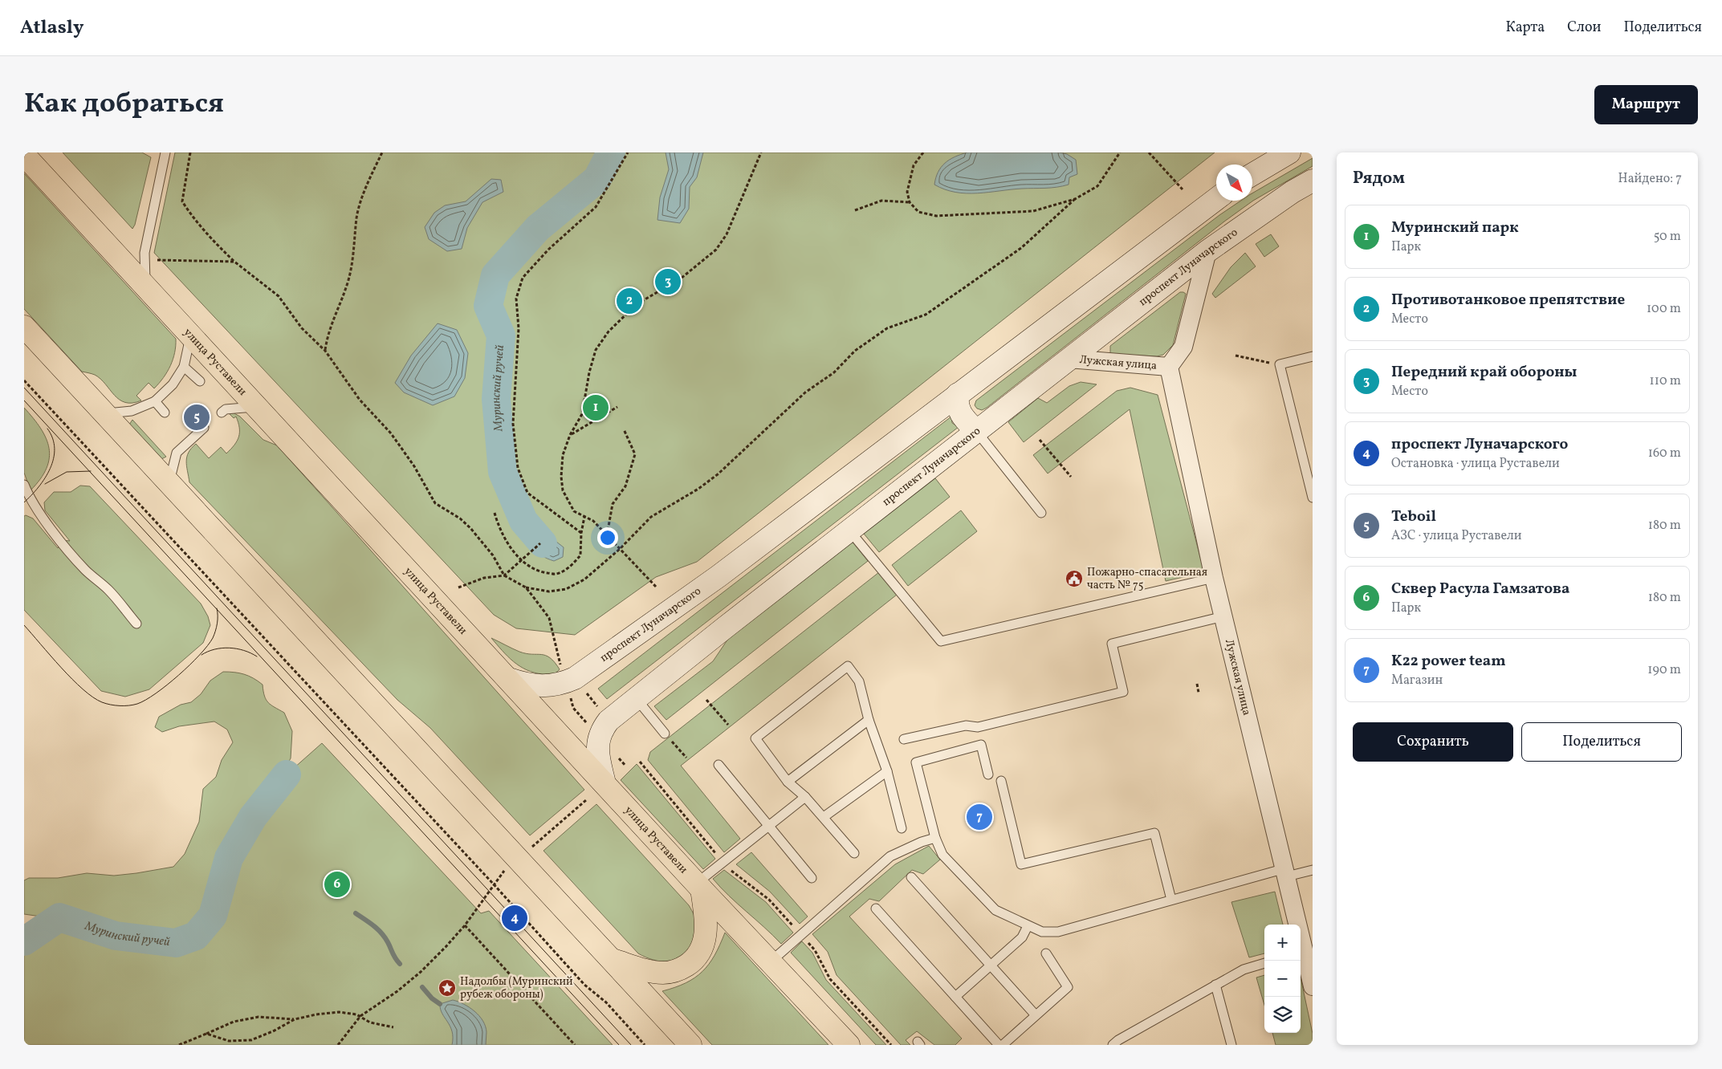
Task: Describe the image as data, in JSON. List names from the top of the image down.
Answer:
{
  "streets": {
    "main road": ["проспект Луначарского", "улица Руставели"],
    "street": ["Лужская улица"]
  },
  "crossings": [
    ["проспект Луначарского", "улица Руставели"],
    ["проспект Луначарского", "Лужская улица"]
  ],
  "water": ["Муринский ручей"],
  "places": {
    "public building": ["Пожарно-спасательная часть № 75"],
    "place": ["Надолбы (Муринский рубеж обороны)"]
  },
  "north": "bottom right",
  "page": {
    "header": "Atlasly",
    "nav": ["Карта", "Слои", "Поделиться"],
    "title": "Как добраться",
    "buttons": [
      "Маршрут",
      ["Сохранить", "Поделиться"]
    ],
    "heading": ["Рядом", "Найдено: 7"],
    "list": [
      {
        "mark": "1",
        "name": "Муринский парк",
        "note": "Парк",
        "value": "50 m"
      },
      {
        "mark": "2",
        "name": "Противотанковое препятствие",
        "note": "Место",
        "value": "100 m"
      },
      {
        "mark": "3",
        "name": "Передний край обороны",
        "note": "Место",
        "value": "110 m"
      },
      {
        "mark": "4",
        "name": "проспект Луначарского",
        "note": "Остановка · улица Руставели",
        "value": "160 m"
      },
      {
        "mark": "5",
        "name": "Teboil",
        "note": "АЗС · улица Руставели",
        "value": "180 m"
      },
      {
        "mark": "6",
        "name": "Сквер Расула Гамзатова",
        "note": "Парк",
        "value": "180 m"
      },
      {
        "mark": "7",
        "name": "K22 power team",
        "note": "Магазин",
        "value": "190 m"
      }
    ],
    "pins": [
      "3",
      "2",
      "1",
      "5",
      "7",
      "6",
      "4"
    ],
    "map_buttons": ["+", "−"]
  }
}
